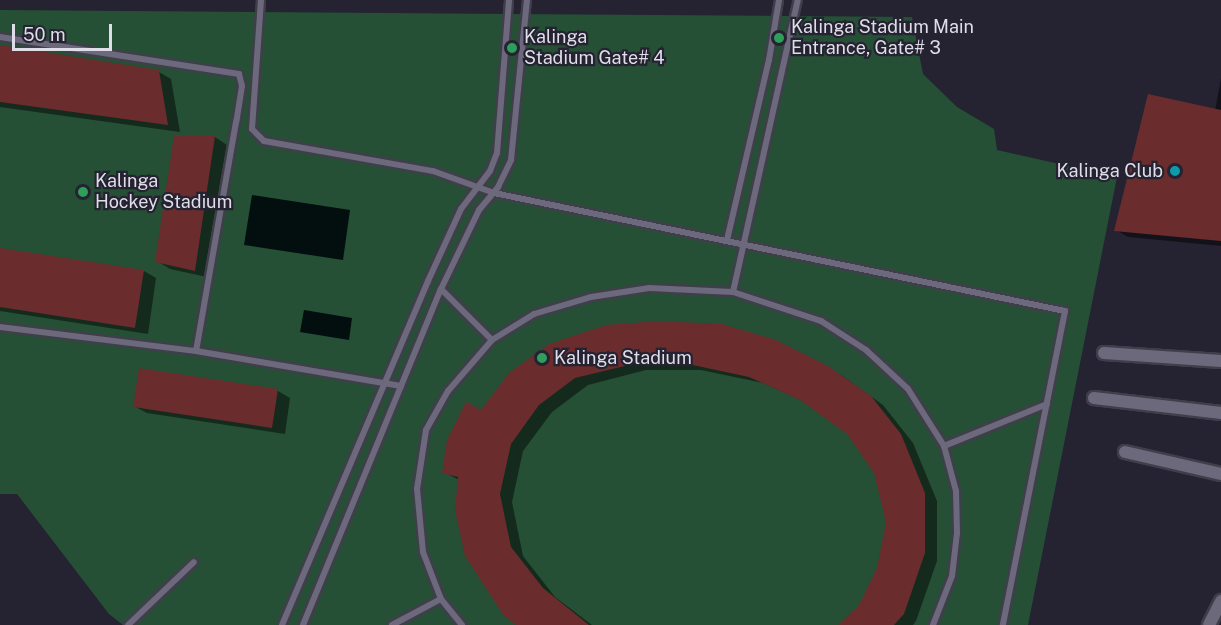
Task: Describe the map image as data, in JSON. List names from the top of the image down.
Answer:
{
  "places": [
    "Kalinga Stadium Main Entrance, Gate# 3",
    "Kalinga Stadium Gate# 4",
    "Kalinga Club",
    "Kalinga Hockey Stadium",
    "Kalinga Stadium"
  ],
  "scale_bar": "50 m"
}
